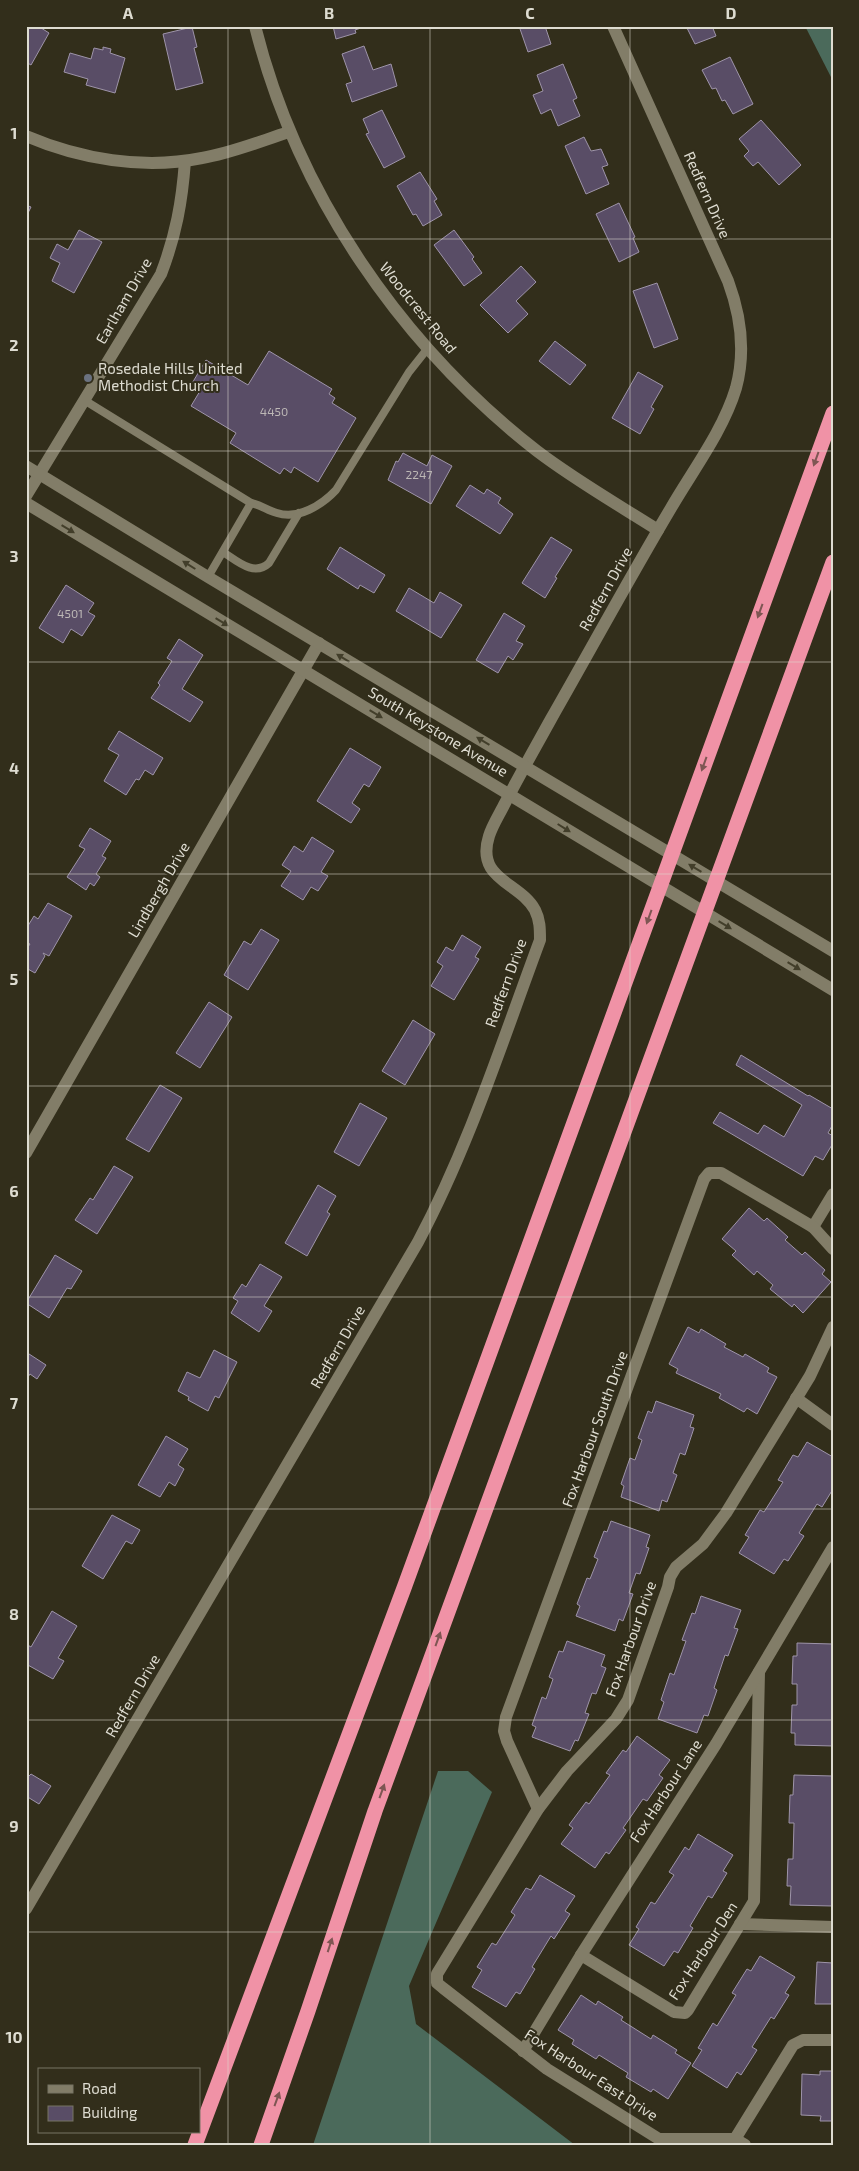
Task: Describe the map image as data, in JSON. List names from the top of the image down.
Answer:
{
  "streets": {
    "street": [
      "Redfern Drive",
      "Earlham Drive",
      "Woodcrest Road",
      "South Keystone Avenue",
      "Lindbergh Drive",
      "Fox Harbour South Drive",
      "Fox Harbour Drive",
      "Fox Harbour Lane",
      "Fox Harbour Den",
      "Fox Harbour East Drive"
    ]
  },
  "crossings": [
    ["Redfern Drive", "Woodcrest Road"],
    ["Redfern Drive", "South Keystone Avenue"],
    ["Earlham Drive", "South Keystone Avenue"],
    ["South Keystone Avenue", "Lindbergh Drive"],
    ["Fox Harbour South Drive", "Fox Harbour Drive"],
    ["Fox Harbour Drive", "Fox Harbour East Drive"],
    ["Fox Harbour Lane", "Fox Harbour Den"],
    ["Fox Harbour Lane", "Fox Harbour East Drive"]
  ],
  "places": ["Rosedale Hills United Methodist Church"],
  "house_numbers": ["4450", "2247", "4501"],
  "legend": ["Road", "Building"],
  "grid": {
    "columns": [
      "A",
      "B",
      "C",
      "D"
    ],
    "rows": [
      "1",
      "2",
      "3",
      "4",
      "5",
      "6",
      "7",
      "8",
      "9",
      "10"
    ]
  }
}
